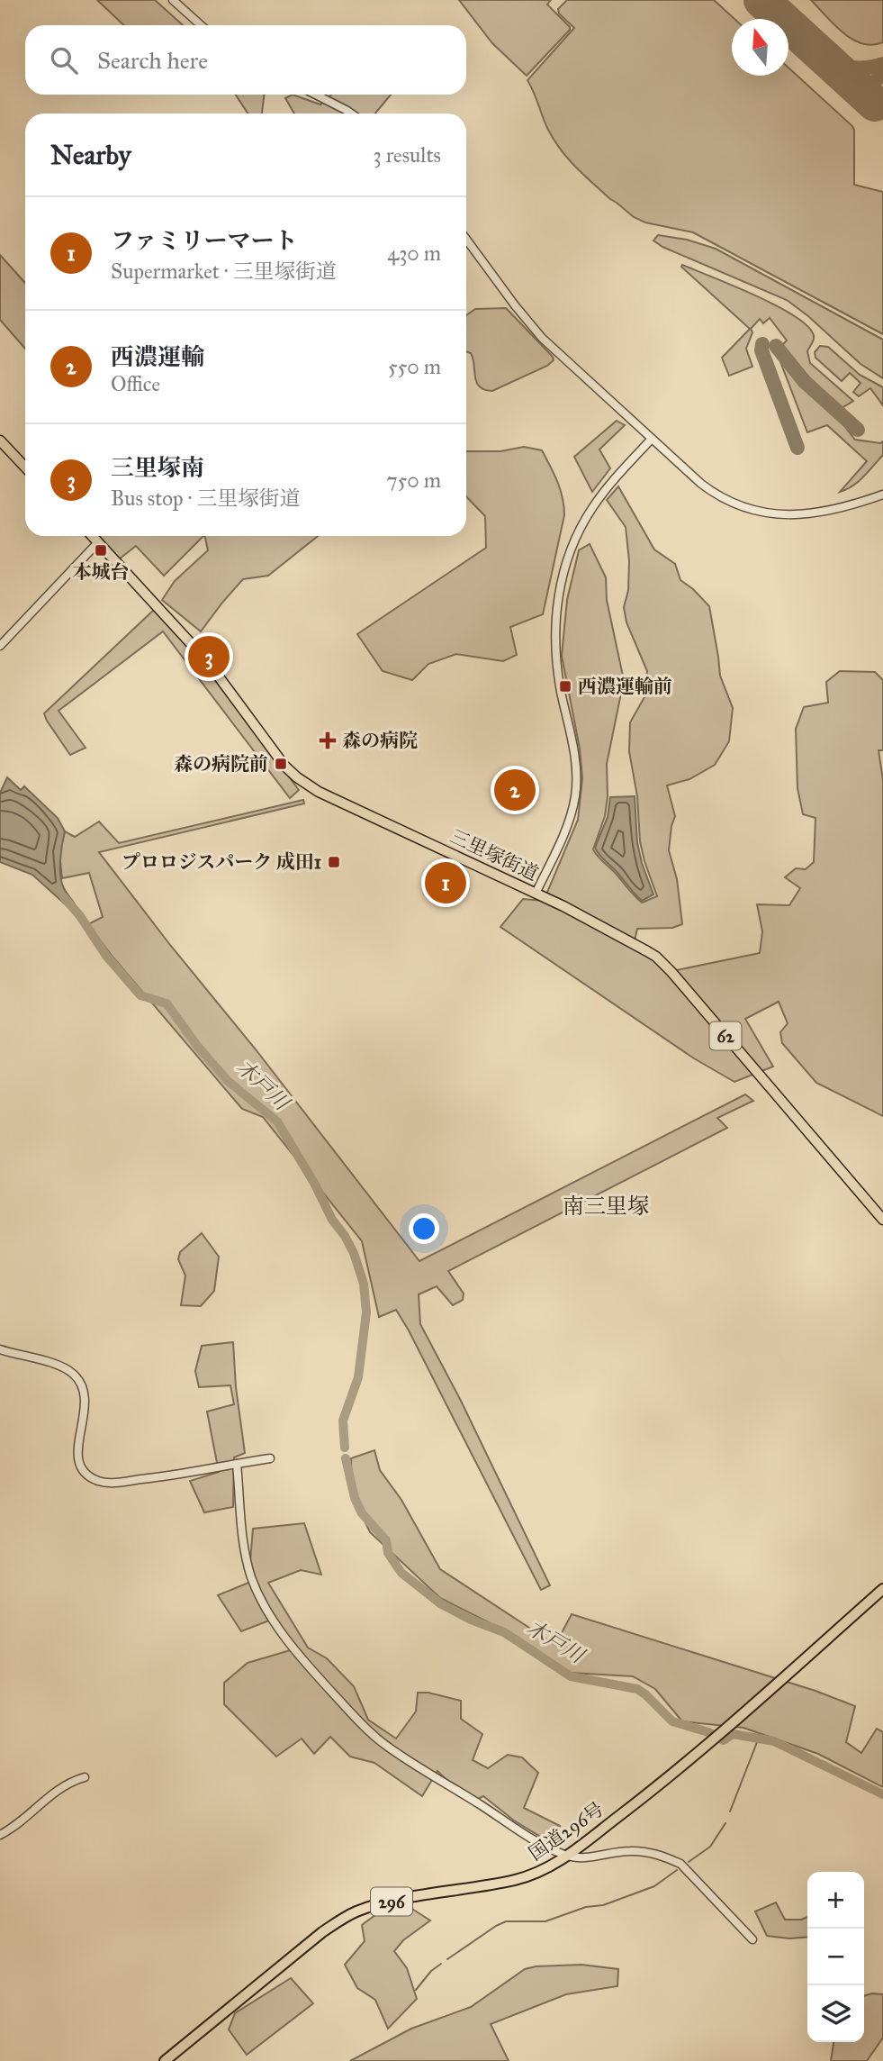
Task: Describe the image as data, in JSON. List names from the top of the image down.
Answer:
{
  "streets": {
    "highway": ["国道296号", "296"],
    "main road": ["三里塚街道", "62"]
  },
  "districts": ["南三里塚"],
  "water": ["木戸川"],
  "places": {
    "transit": [
      "本城台",
      "西濃運輸前",
      "森の病院前",
      "プロロジスパーク 成田1"
    ],
    "health": ["森の病院"]
  },
  "north": "top",
  "page": {
    "search": "Search here",
    "heading": ["Nearby", "3 results"],
    "list": [
      {
        "mark": "1",
        "name": "ファミリーマート",
        "note": "Supermarket · 三里塚街道",
        "value": "430 m"
      },
      {
        "mark": "2",
        "name": "西濃運輸",
        "note": "Office",
        "value": "550 m"
      },
      {
        "mark": "3",
        "name": "三里塚南",
        "note": "Bus stop · 三里塚街道",
        "value": "750 m"
      }
    ],
    "pins": ["3", "2", "1"],
    "map_buttons": ["+", "−"]
  }
}
